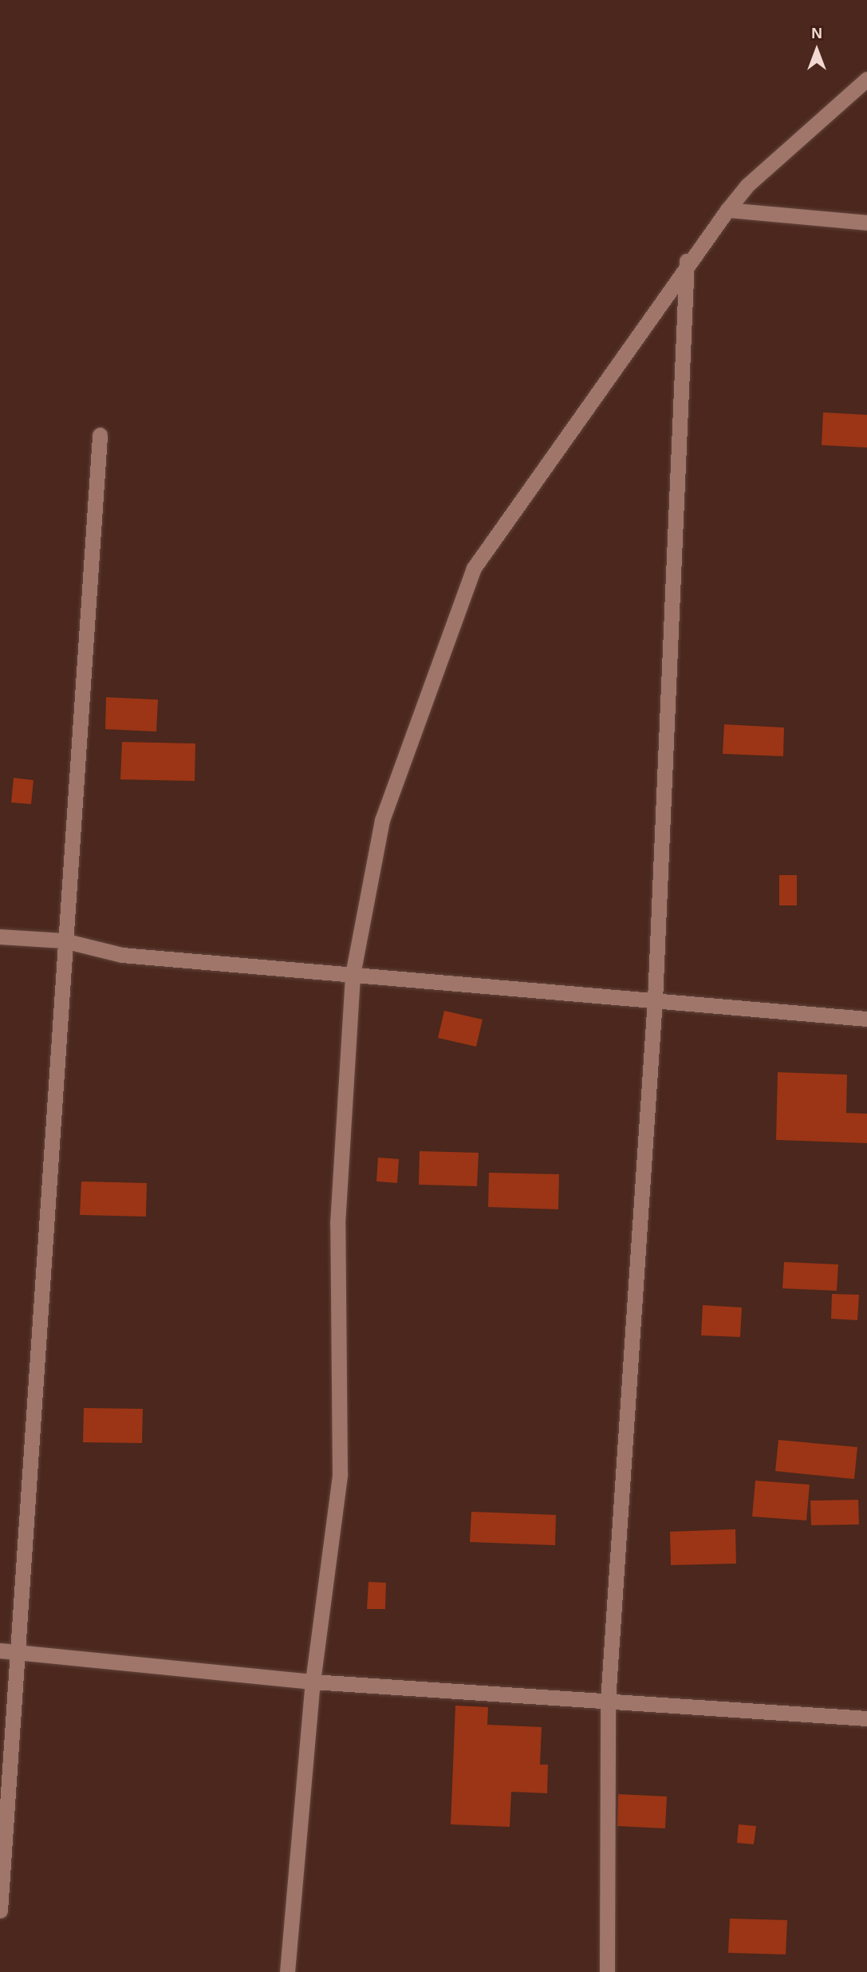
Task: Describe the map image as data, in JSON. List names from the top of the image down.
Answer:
{
  "north": "top"
}
